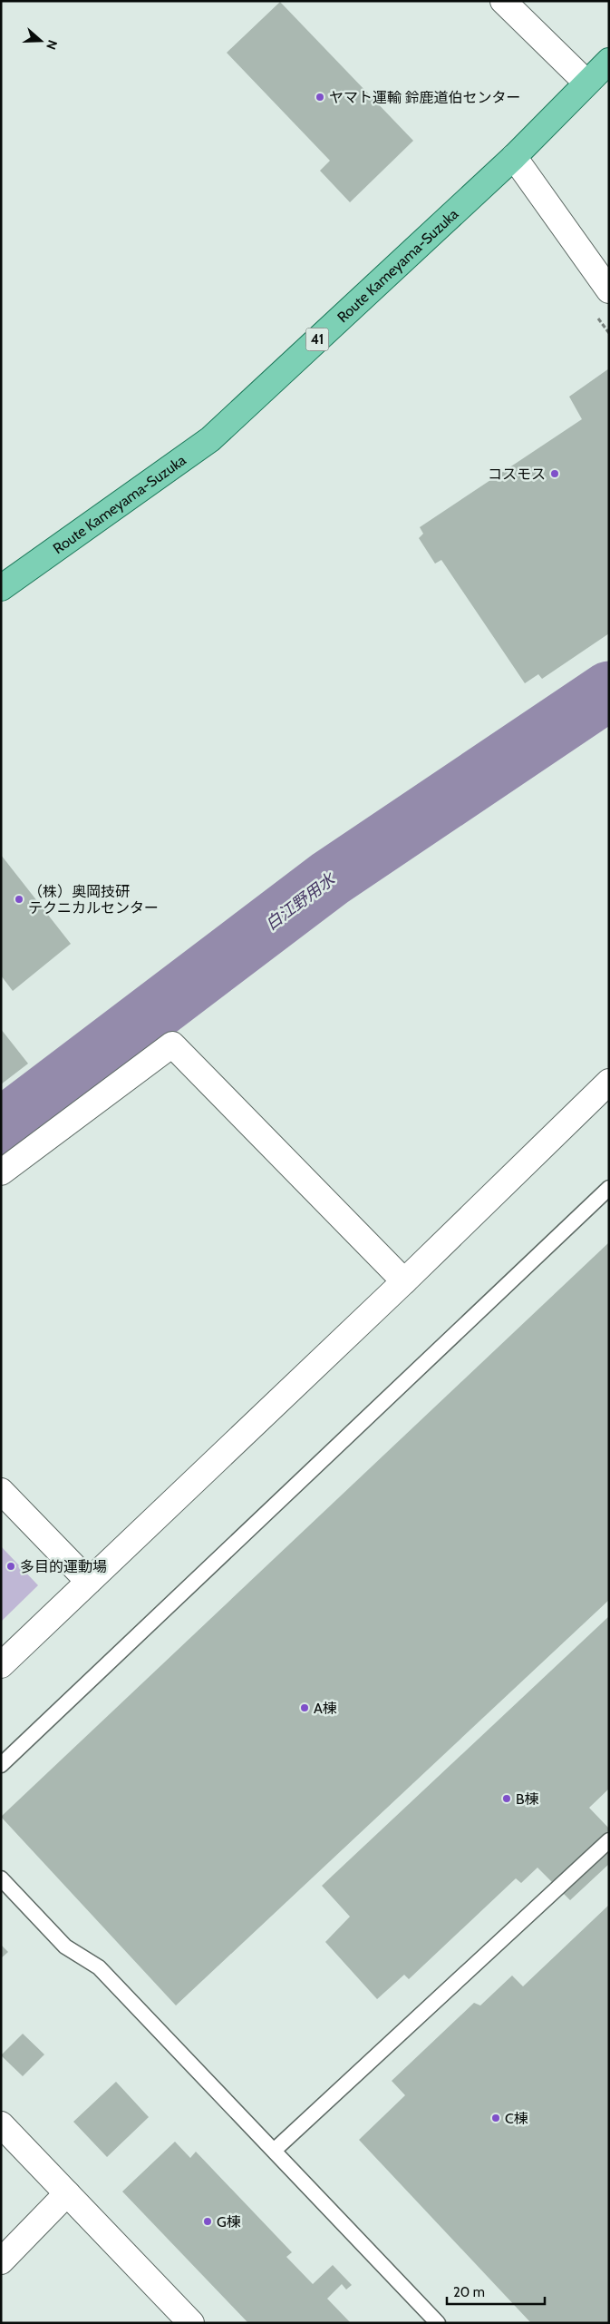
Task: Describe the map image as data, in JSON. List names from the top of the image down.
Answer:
{
  "streets": {
    "main road": ["Route Kameyama-Suzuka", "41"]
  },
  "water": ["白江野用水"],
  "places": [
    "ヤマト運輸 鈴鹿道伯センター",
    "コスモス",
    "（株）奥岡技研 テクニカルセンター",
    "多目的運動場",
    "A棟",
    "B棟",
    "C棟",
    "G棟"
  ],
  "scale_bar": "20 m",
  "north": "right"
}
